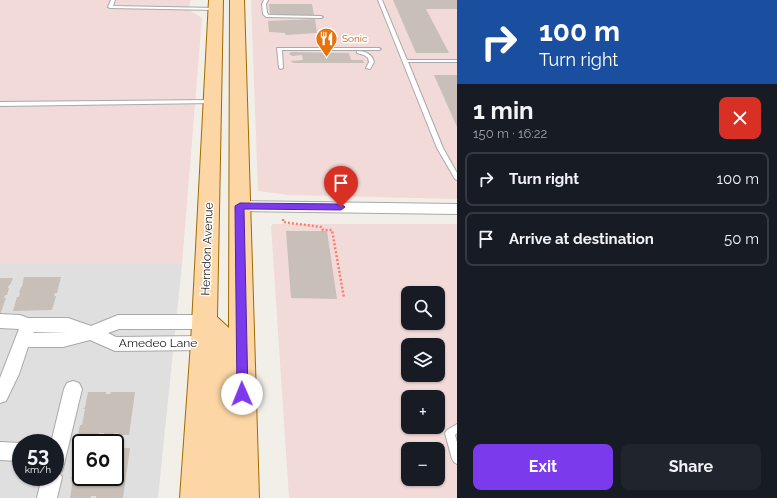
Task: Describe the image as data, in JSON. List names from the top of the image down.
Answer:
{
  "streets": {
    "main road": ["Herndon Avenue"],
    "street": ["Amedeo Lane"]
  },
  "crossings": [
    ["Herndon Avenue", "Amedeo Lane"]
  ],
  "places": {
    "restaurant": ["Sonic"]
  },
  "page": {
    "turn": ["100 m", "Turn right"],
    "heading": ["1 min", "150 m · 16:22"],
    "list": [
      {
        "name": "Turn right",
        "value": "100 m"
      },
      {
        "name": "Arrive at destination",
        "value": "50 m"
      }
    ],
    "map_buttons": ["+", "−"],
    "speed": "53 km/h",
    "limit": "60",
    "buttons": ["Exit", "Share"]
  }
}
